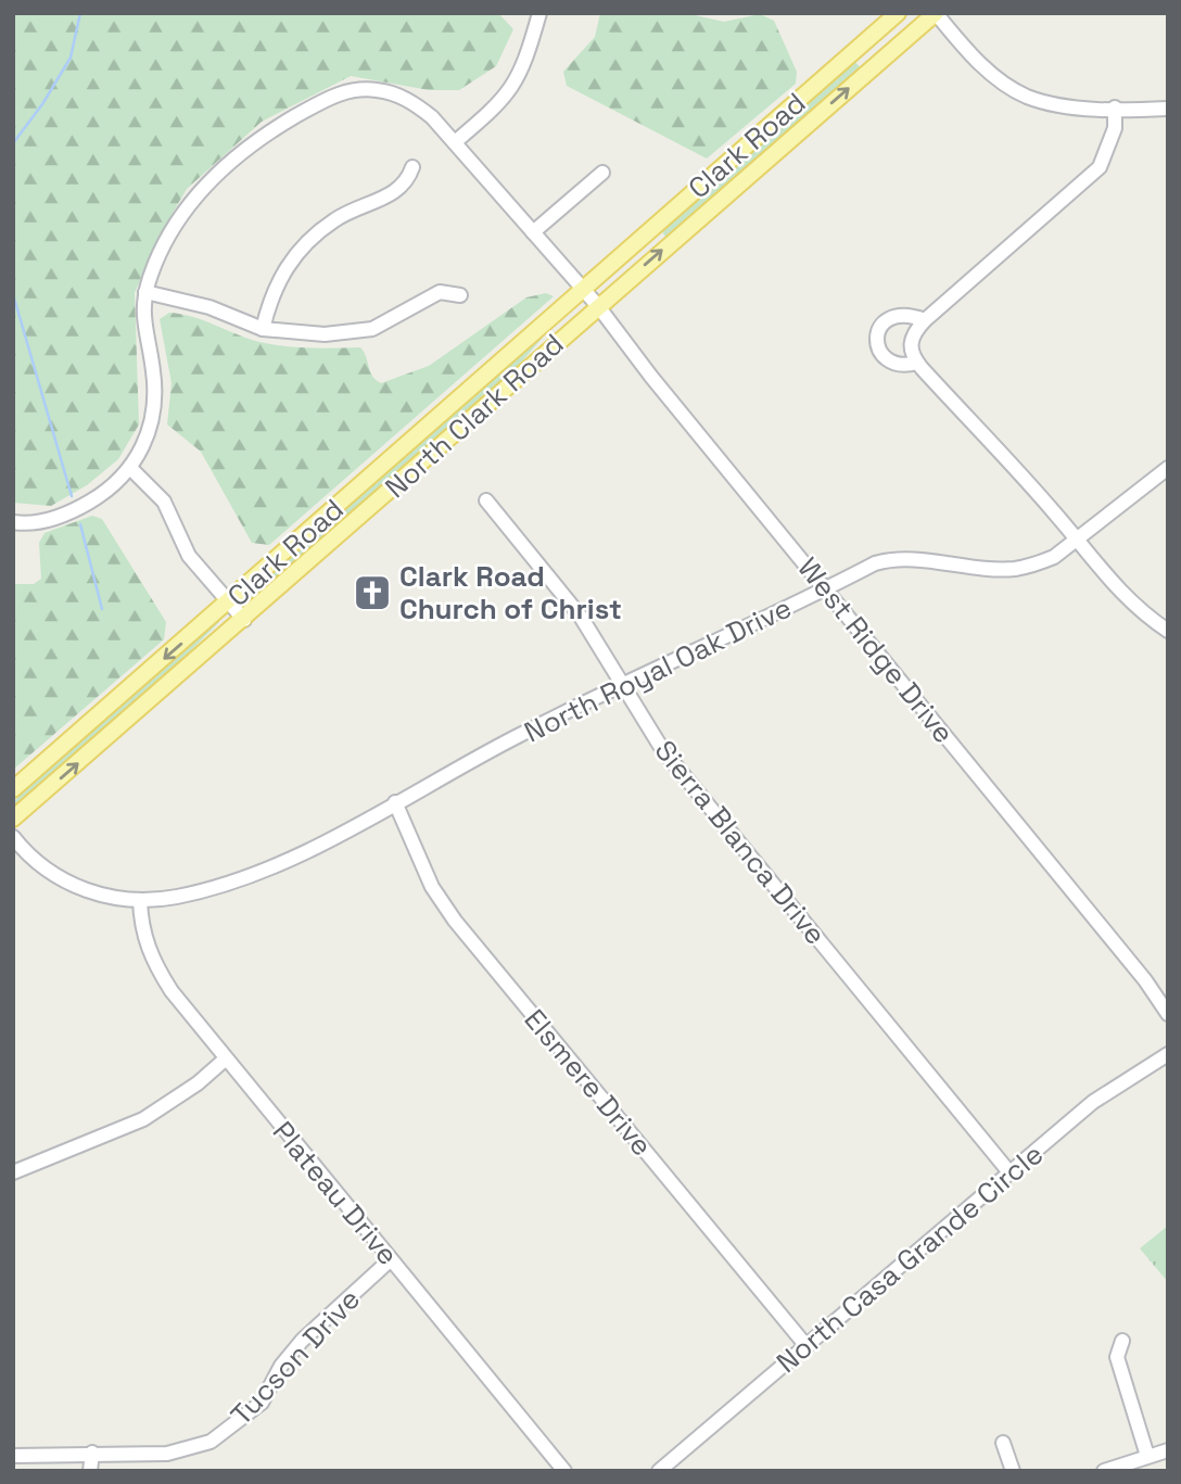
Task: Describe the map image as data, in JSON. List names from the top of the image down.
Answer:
{
  "streets": {
    "main road": ["Clark Road", "North Clark Road"],
    "street": [
      "West Ridge Drive",
      "North Royal Oak Drive",
      "Sierra Blanca Drive",
      "Elsmere Drive",
      "Plateau Drive",
      "North Casa Grande Circle",
      "Tucson Drive"
    ]
  },
  "crossings": [
    ["Clark Road", "West Ridge Drive"],
    ["North Clark Road", "West Ridge Drive"],
    ["West Ridge Drive", "North Royal Oak Drive"],
    ["North Royal Oak Drive", "Sierra Blanca Drive"],
    ["North Royal Oak Drive", "Elsmere Drive"],
    ["North Royal Oak Drive", "Plateau Drive"],
    ["Sierra Blanca Drive", "North Casa Grande Circle"],
    ["Elsmere Drive", "North Casa Grande Circle"],
    ["Plateau Drive", "Tucson Drive"]
  ],
  "one_way": ["North Clark Road"],
  "places": {
    "church": ["Clark Road Church of Christ"]
  }
}
